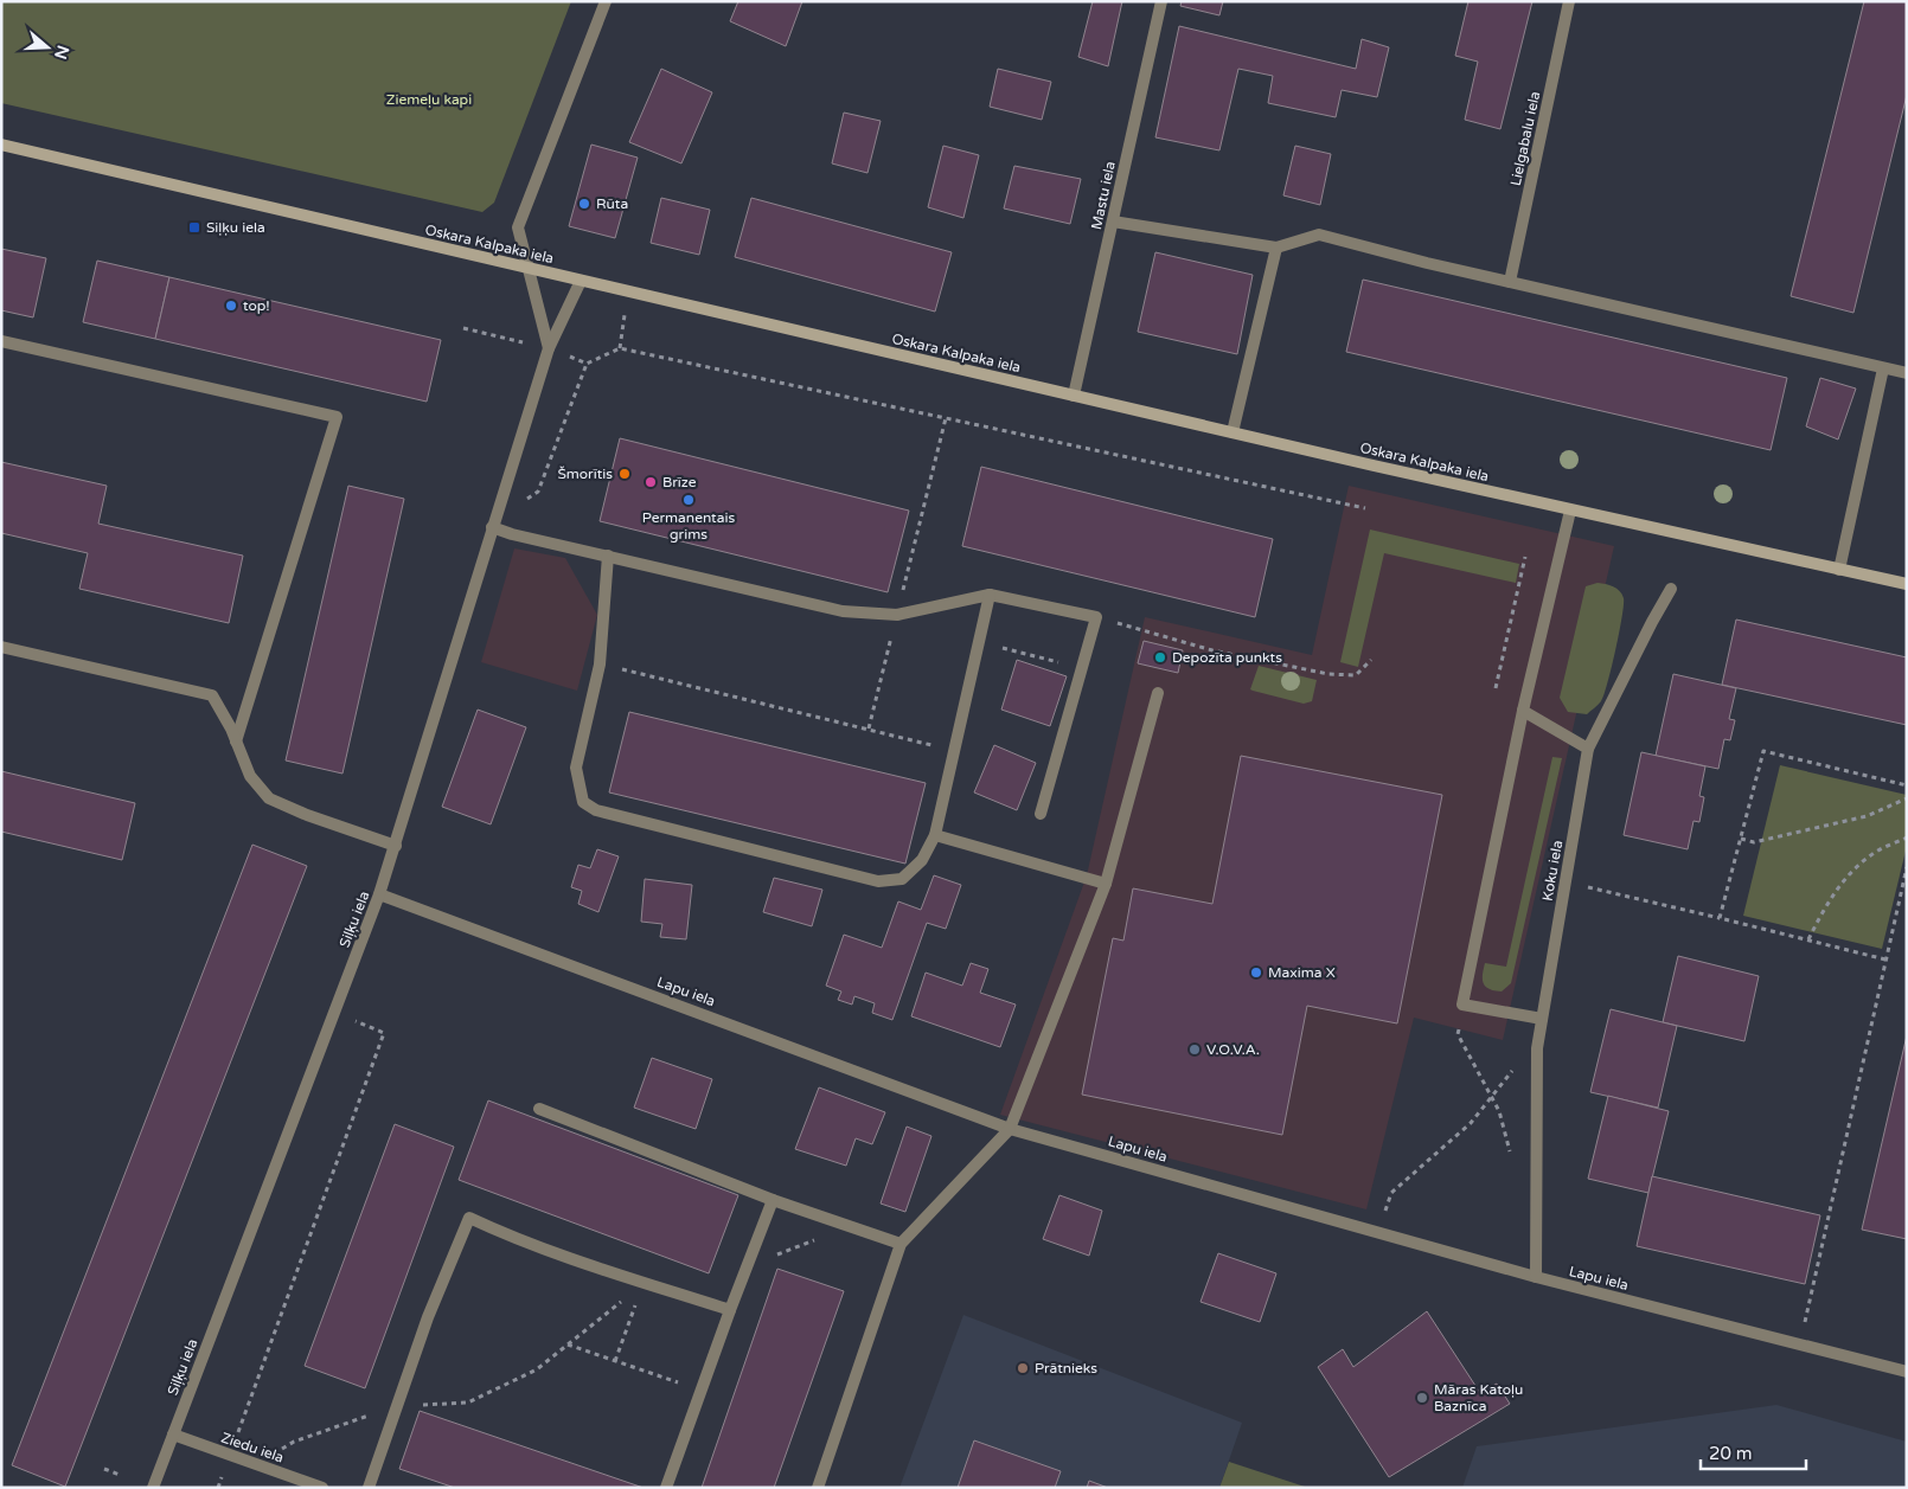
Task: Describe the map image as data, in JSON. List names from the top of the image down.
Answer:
{
  "streets": {
    "main road": ["Oskara Kalpaka iela"],
    "street": [
      "Lielgabalu iela",
      "Mastu iela",
      "Koku iela",
      "Siļķu iela",
      "Lapu iela",
      "Ziedu iela"
    ]
  },
  "crossings": [
    ["Mastu iela", "Oskara Kalpaka iela"],
    ["Oskara Kalpaka iela", "Siļķu iela"],
    ["Koku iela", "Lapu iela"],
    ["Siļķu iela", "Lapu iela"],
    ["Siļķu iela", "Ziedu iela"]
  ],
  "parks": ["Ziemeļu kapi"],
  "places": {
    "other": [
      "Rūta",
      "top!",
      "Šmorītis",
      "Brīze",
      "Permanentais grims",
      "Depozīta punkts",
      "Maxima X",
      "V.O.V.A.",
      "Prātnieks",
      "Māras Katoļu Baznīca"
    ],
    "transit": ["Siļķu iela"]
  },
  "scale_bar": "20 m",
  "north": "right"
}
